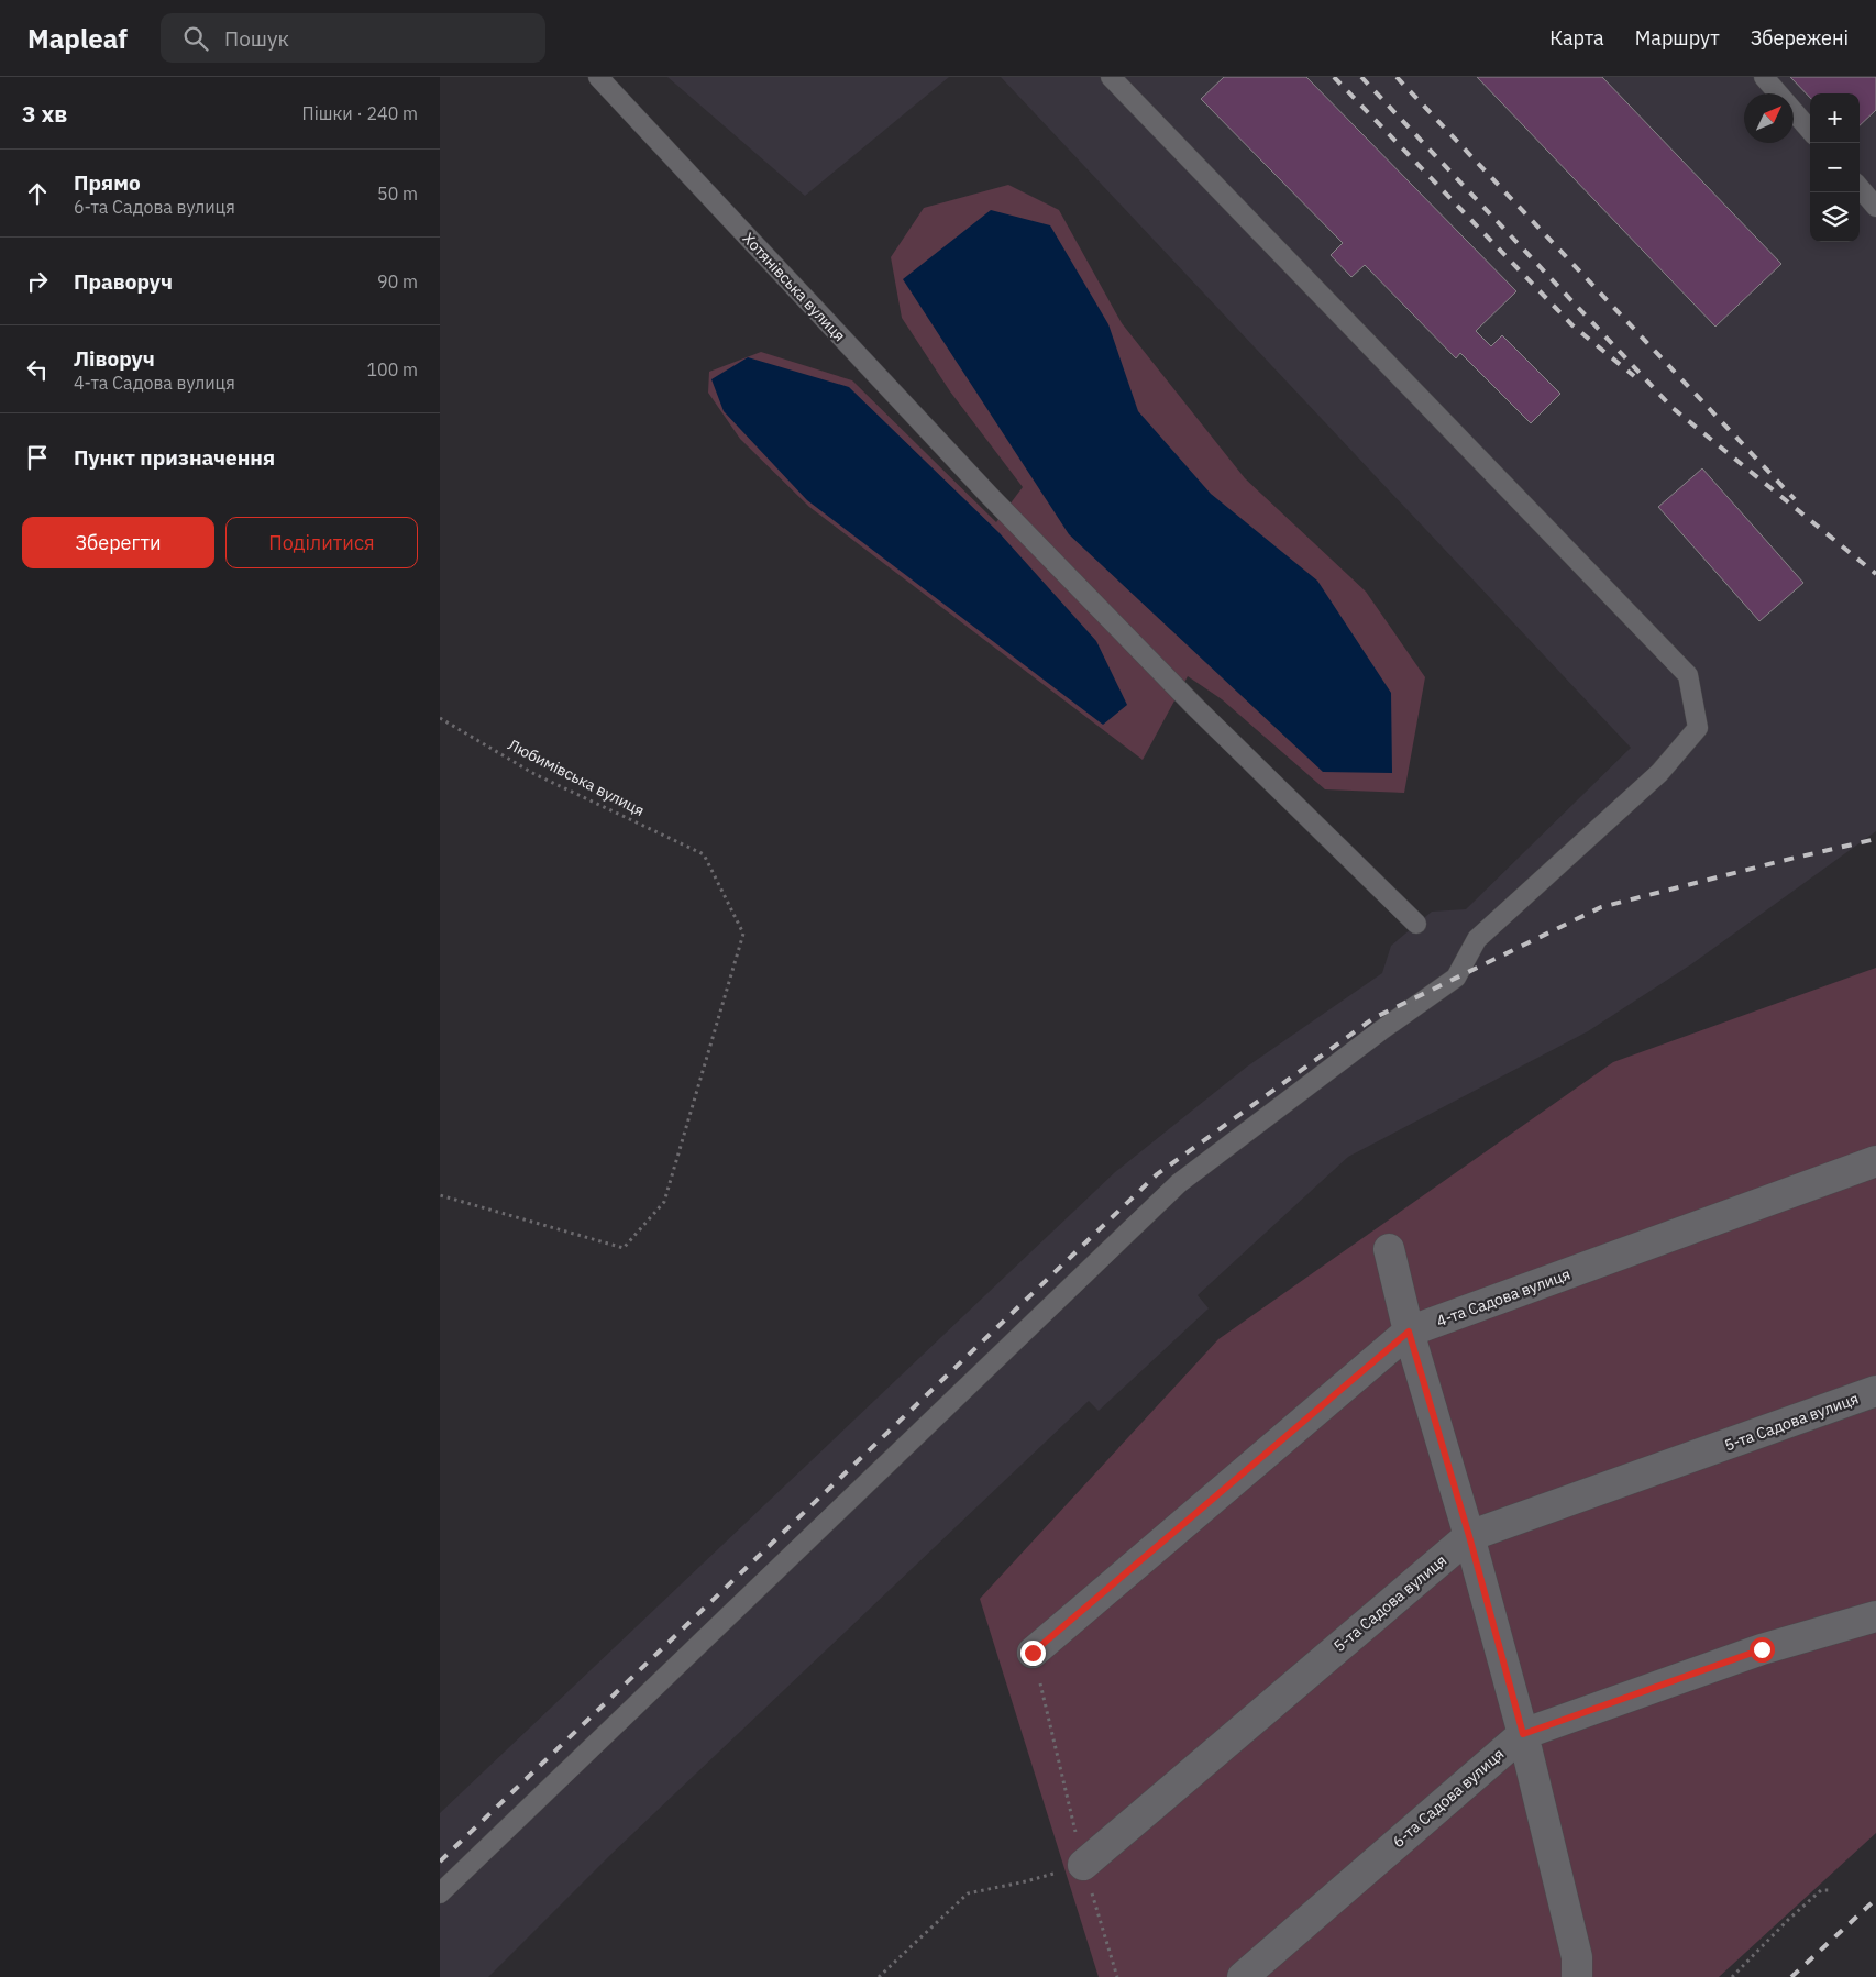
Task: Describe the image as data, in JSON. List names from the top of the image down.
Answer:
{
  "streets": {
    "street": ["4-та Садова вулиця", "5-та Садова вулиця", "6-та Садова вулиця"],
    "lane": ["Хотянівська вулиця"],
    "path": ["Любимівська вулиця"]
  },
  "north": "top right",
  "page": {
    "header": "Mapleaf",
    "search": "Пошук",
    "nav": ["Карта", "Маршрут", "Збережені"],
    "heading": ["3 хв", "Пішки · 240 m"],
    "map_buttons": ["+", "−"],
    "list": [
      ["Прямо", "6-та Садова вулиця", "50 m"],
      ["Праворуч", "90 m"],
      ["Ліворуч", "4-та Садова вулиця", "100 m"],
      "Пункт призначення"
    ],
    "buttons": ["Зберегти", "Поділитися"]
  }
}
